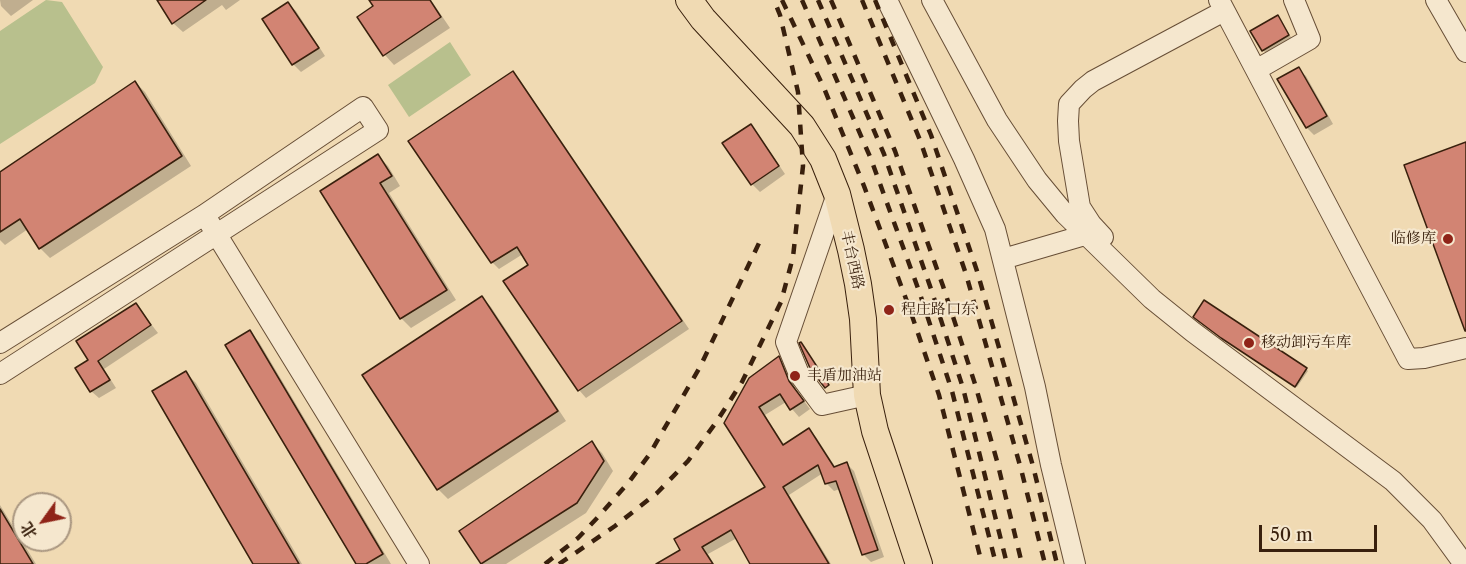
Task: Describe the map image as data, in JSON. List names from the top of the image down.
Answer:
{
  "streets": {
    "main road": ["丰台西路"]
  },
  "places": [
    "临修库",
    "程庄路口东",
    "移动卸污车库",
    "丰盾加油站"
  ],
  "scale_bar": "50 m",
  "north": "bottom left"
}
